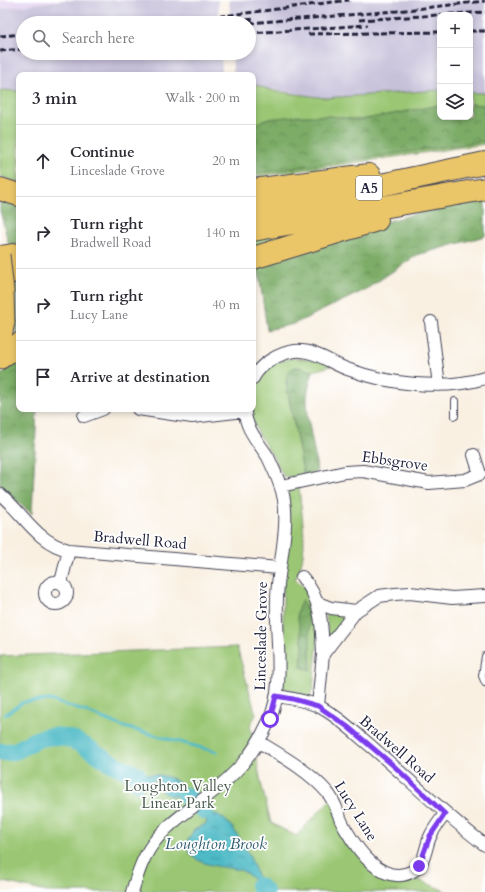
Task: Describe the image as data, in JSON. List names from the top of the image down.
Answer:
{
  "streets": {
    "highway": ["A5"],
    "street": [
      "Ebbsgrove",
      "Bradwell Road",
      "Linceslade Grove",
      "Lucy Lane"
    ]
  },
  "crossings": [
    ["Ebbsgrove", "Linceslade Grove"],
    ["Bradwell Road", "Linceslade Grove"],
    ["Bradwell Road", "Lucy Lane"],
    ["Linceslade Grove", "Lucy Lane"]
  ],
  "water": ["Loughton Brook"],
  "parks": ["Loughton Valley Linear Park"],
  "page": {
    "map_buttons": ["+", "−"],
    "search": "Search here",
    "heading": ["3 min", "Walk · 200 m"],
    "list": [
      ["Continue", "Linceslade Grove", "20 m"],
      ["Turn right", "Bradwell Road", "140 m"],
      ["Turn right", "Lucy Lane", "40 m"],
      "Arrive at destination"
    ]
  }
}
